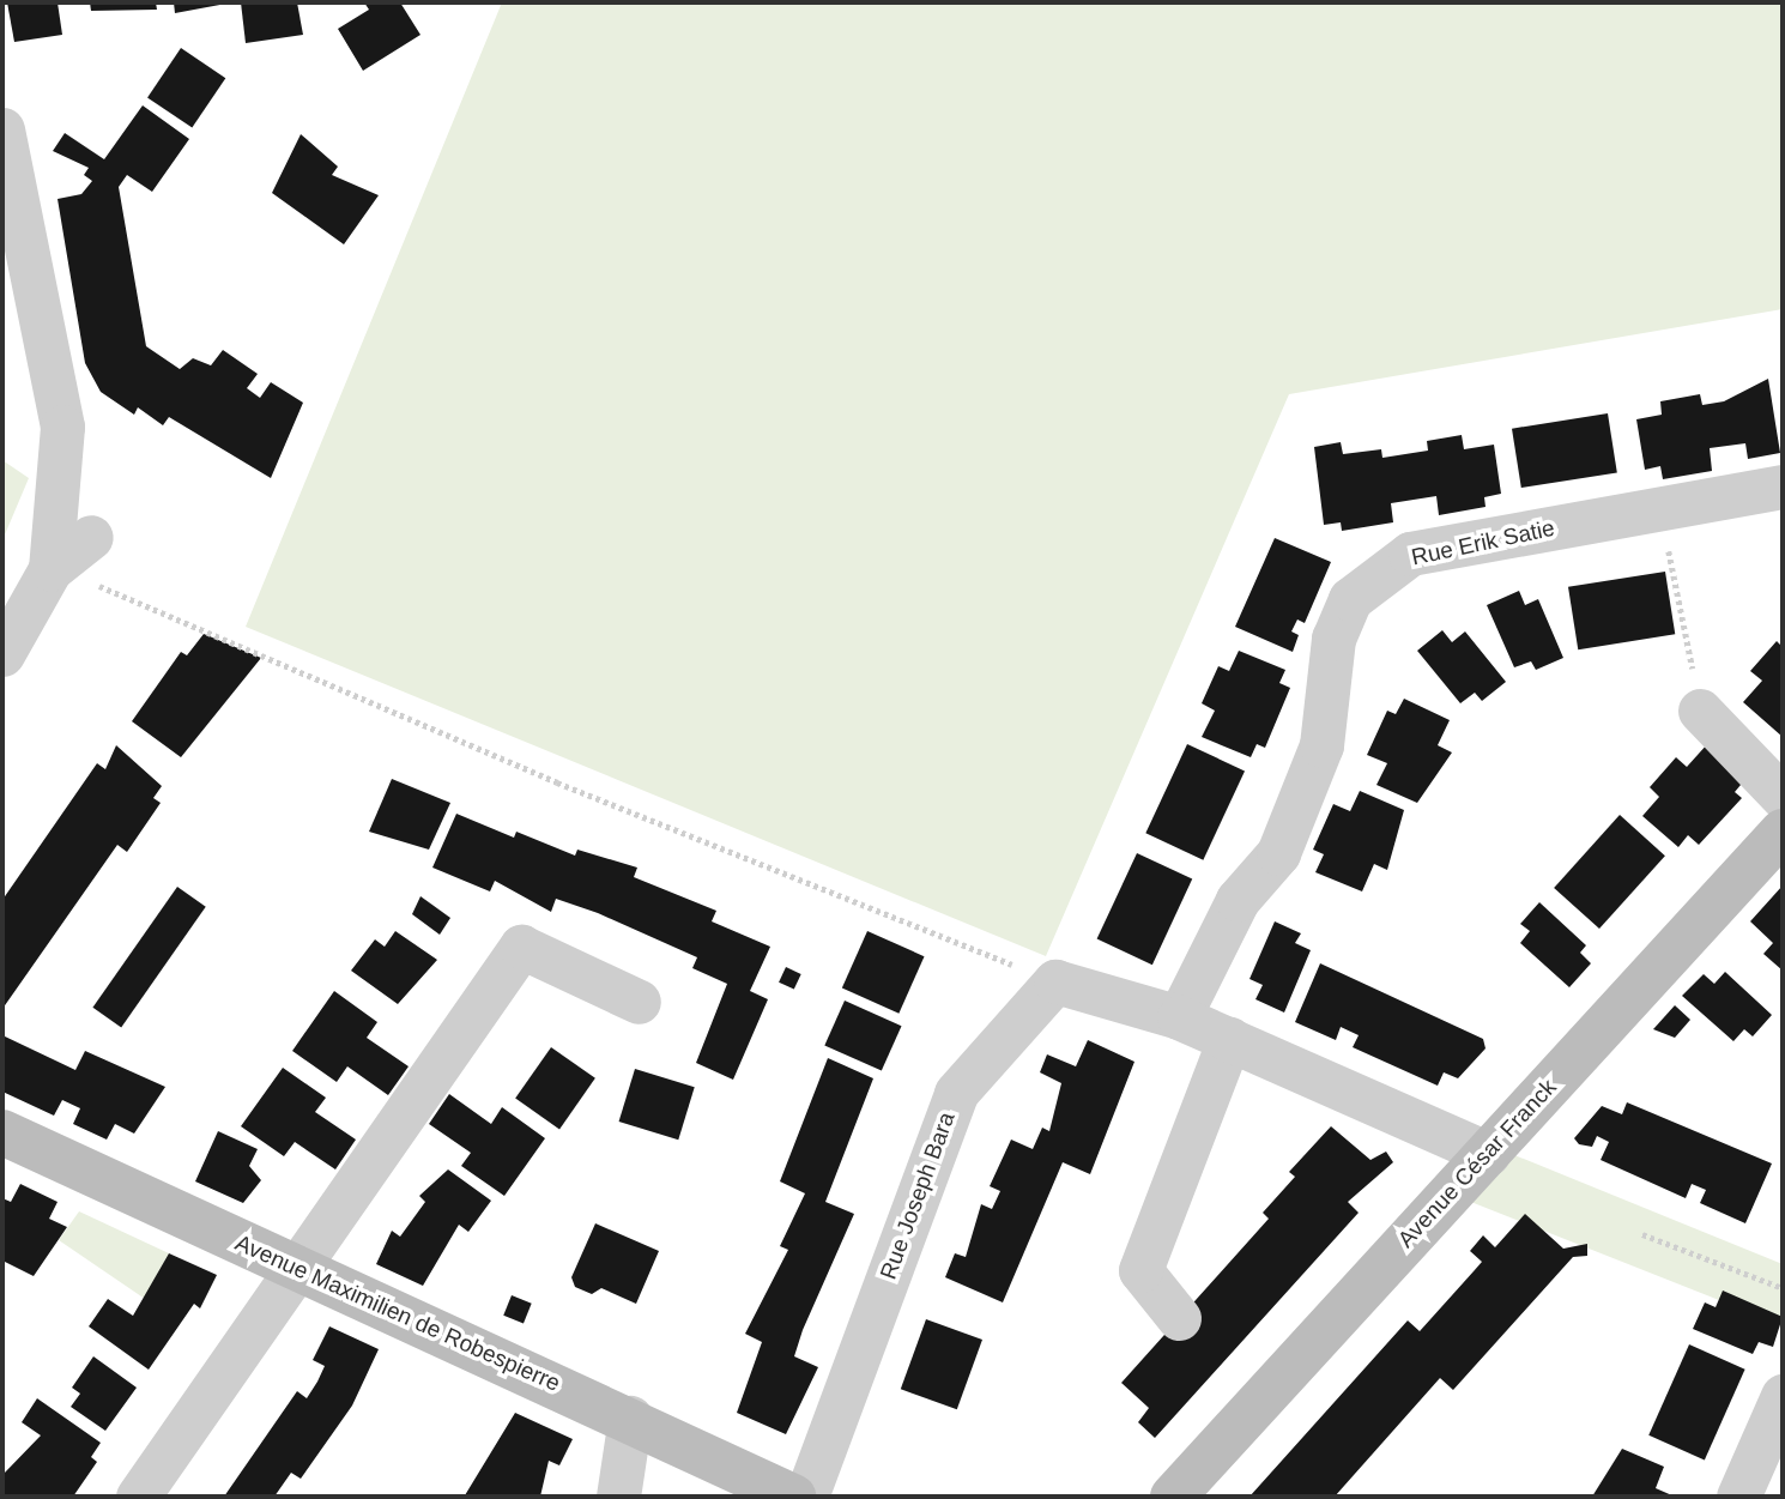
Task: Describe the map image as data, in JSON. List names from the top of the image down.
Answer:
{
  "streets": {
    "street": [
      "Rue Erik Satie",
      "Avenue César Franck",
      "Rue Joseph Bara",
      "Avenue Maximilien de Robespierre"
    ]
  }
}
